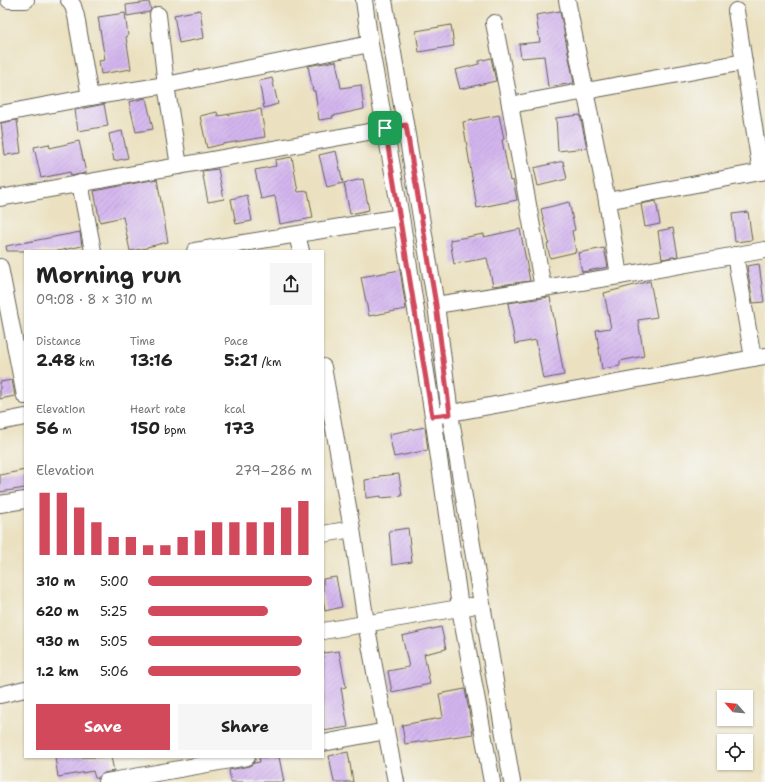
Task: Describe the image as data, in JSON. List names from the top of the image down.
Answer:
{
  "north": "top left",
  "page": {
    "heading": ["Morning run", "09:08 · 8 × 310 m"],
    "stats": [
      ["Distance", "2.48 km"],
      ["Time", "13:16"],
      ["Pace", "5:21 /km"],
      ["Elevation", "56 m"],
      ["Heart rate", "150 bpm"],
      ["kcal", "173"]
    ],
    "chart": ["Elevation", "279–286 m"],
    "list": [
      {
        "name": "310 m",
        "note": "5:00"
      },
      {
        "name": "620 m",
        "note": "5:25"
      },
      {
        "name": "930 m",
        "note": "5:05"
      },
      {
        "name": "1.2 km",
        "note": "5:06"
      }
    ],
    "buttons": ["Save", "Share"]
  }
}
